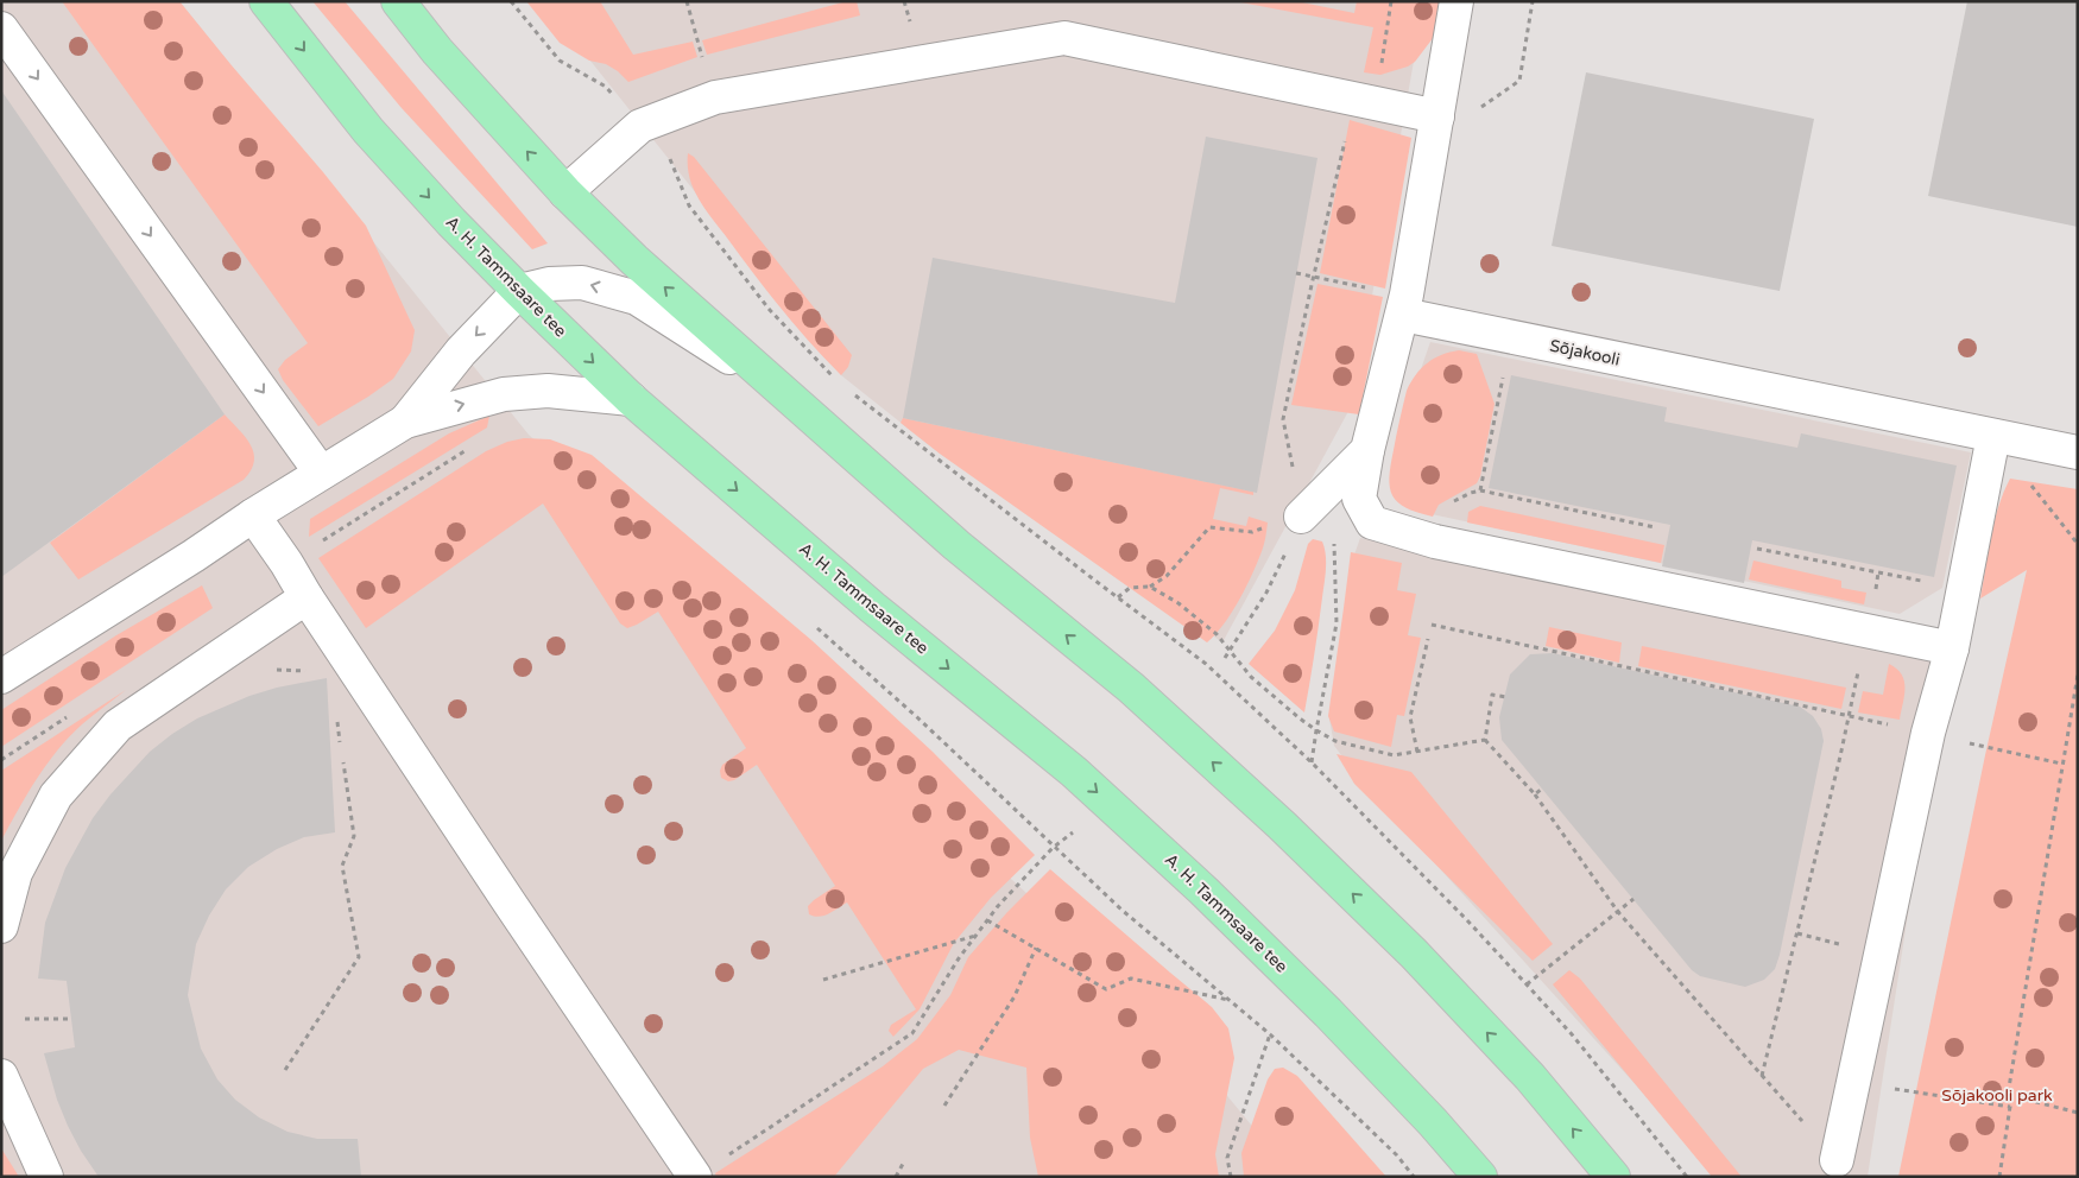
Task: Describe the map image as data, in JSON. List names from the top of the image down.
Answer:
{
  "streets": {
    "main road": ["A. H. Tammsaare tee"],
    "street": ["Sõjakooli"]
  },
  "parks": ["Sõjakooli park"]
}
